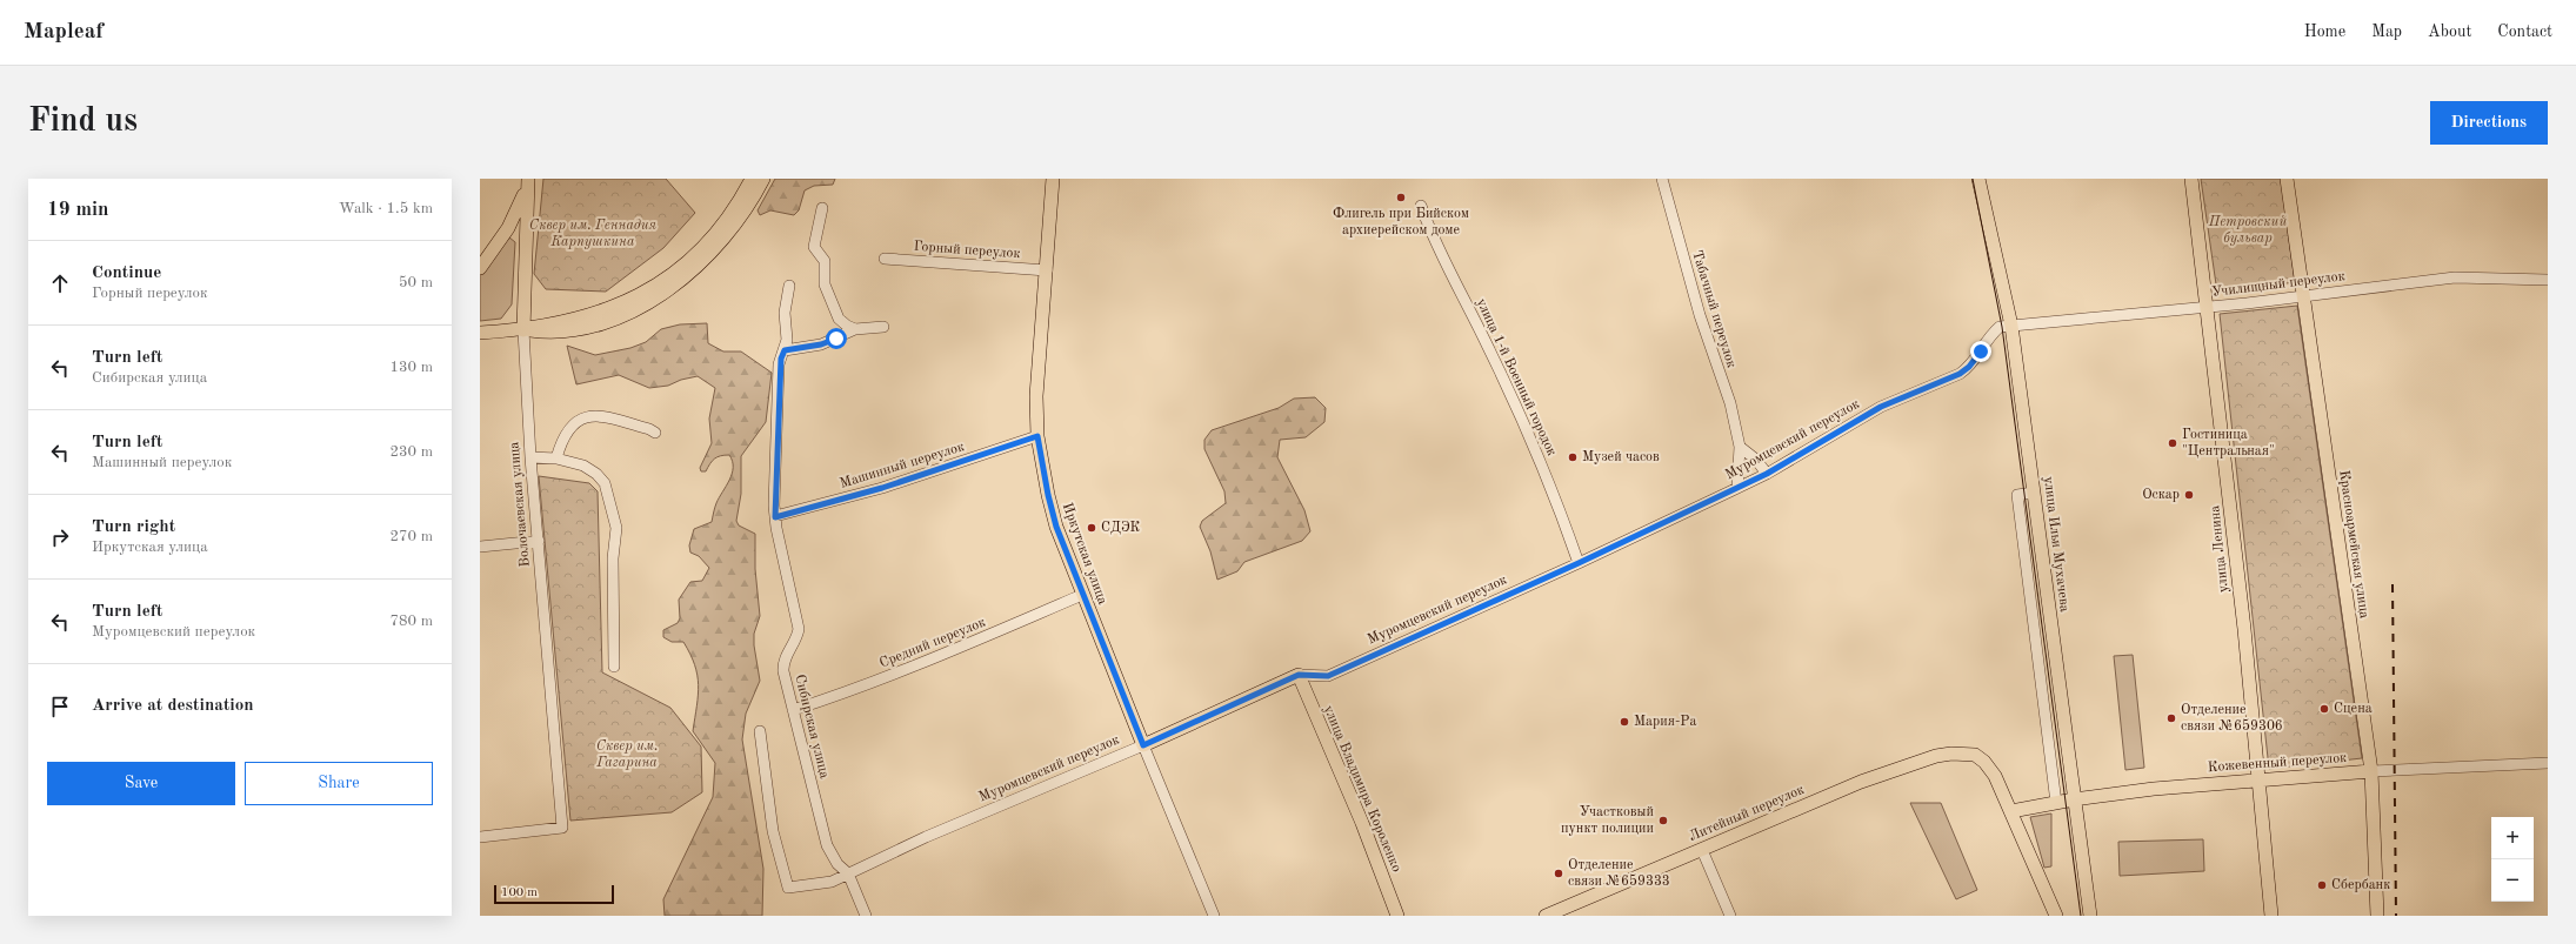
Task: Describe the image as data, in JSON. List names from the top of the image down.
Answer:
{
  "streets": {
    "main road": [
      "Муромцевский переулок",
      "Волочаевская улица",
      "улица Ильи Мухачева",
      "Красноармейская улица",
      "улица Ленина",
      "Иркутская улица",
      "Кожевенный переулок",
      "улица Владимира Короленко",
      "Литейный переулок"
    ],
    "street": [
      "Горный переулок",
      "Училищный переулок",
      "Табачный переулок",
      "улица 1-й Военный городок",
      "Машинный переулок",
      "Средний переулок",
      "Сибирская улица"
    ]
  },
  "crossings": [
    ["Горный переулок", "Иркутская улица"],
    ["Училищный переулок", "Муромцевский переулок"],
    ["Училищный переулок", "улица Ильи Мухачева"],
    ["Училищный переулок", "Красноармейская улица"],
    ["Училищный переулок", "улица Ленина"],
    ["Табачный переулок", "Муромцевский переулок"],
    ["улица 1-й Военный городок", "Муромцевский переулок"],
    ["Муромцевский переулок", "улица Ильи Мухачева"],
    ["Муромцевский переулок", "Иркутская улица"],
    ["Муромцевский переулок", "Сибирская улица"],
    ["Муромцевский переулок", "улица Владимира Короленко"],
    ["Машинный переулок", "Иркутская улица"],
    ["Машинный переулок", "Сибирская улица"],
    ["улица Ильи Мухачева", "Кожевенный переулок"],
    ["Красноармейская улица", "Кожевенный переулок"],
    ["улица Ленина", "Кожевенный переулок"],
    ["Иркутская улица", "Средний переулок"],
    ["Средний переулок", "Сибирская улица"],
    ["Кожевенный переулок", "Литейный переулок"]
  ],
  "parks": ["Петровский бульвар", "Сквер им. Геннадия Карпушкина", "Сквер им. Гагарина"],
  "places": [
    "Флигель при Бийском архиерейском доме",
    "Гостиница \"Центральная\"",
    "Музей часов",
    "Оскар",
    "СДЭК",
    "Сцена",
    "Отделение связи №659306",
    "Мария-Ра",
    "Участковый пункт полиции",
    "Отделение связи №659333",
    "Сбербанк"
  ],
  "scale_bar": "100 m",
  "page": {
    "header": "Mapleaf",
    "nav": [
      "Home",
      "Map",
      "About",
      "Contact"
    ],
    "buttons": [
      "Directions",
      ["Save", "Share"]
    ],
    "title": "Find us",
    "heading": ["19 min", "Walk · 1.5 km"],
    "list": [
      ["Continue", "Горный переулок", "50 m"],
      ["Turn left", "Сибирская улица", "130 m"],
      ["Turn left", "Машинный переулок", "230 m"],
      ["Turn right", "Иркутская улица", "270 m"],
      ["Turn left", "Муромцевский переулок", "780 m"],
      "Arrive at destination"
    ],
    "map_buttons": ["+", "−"],
    "scale": "100 m"
  }
}
